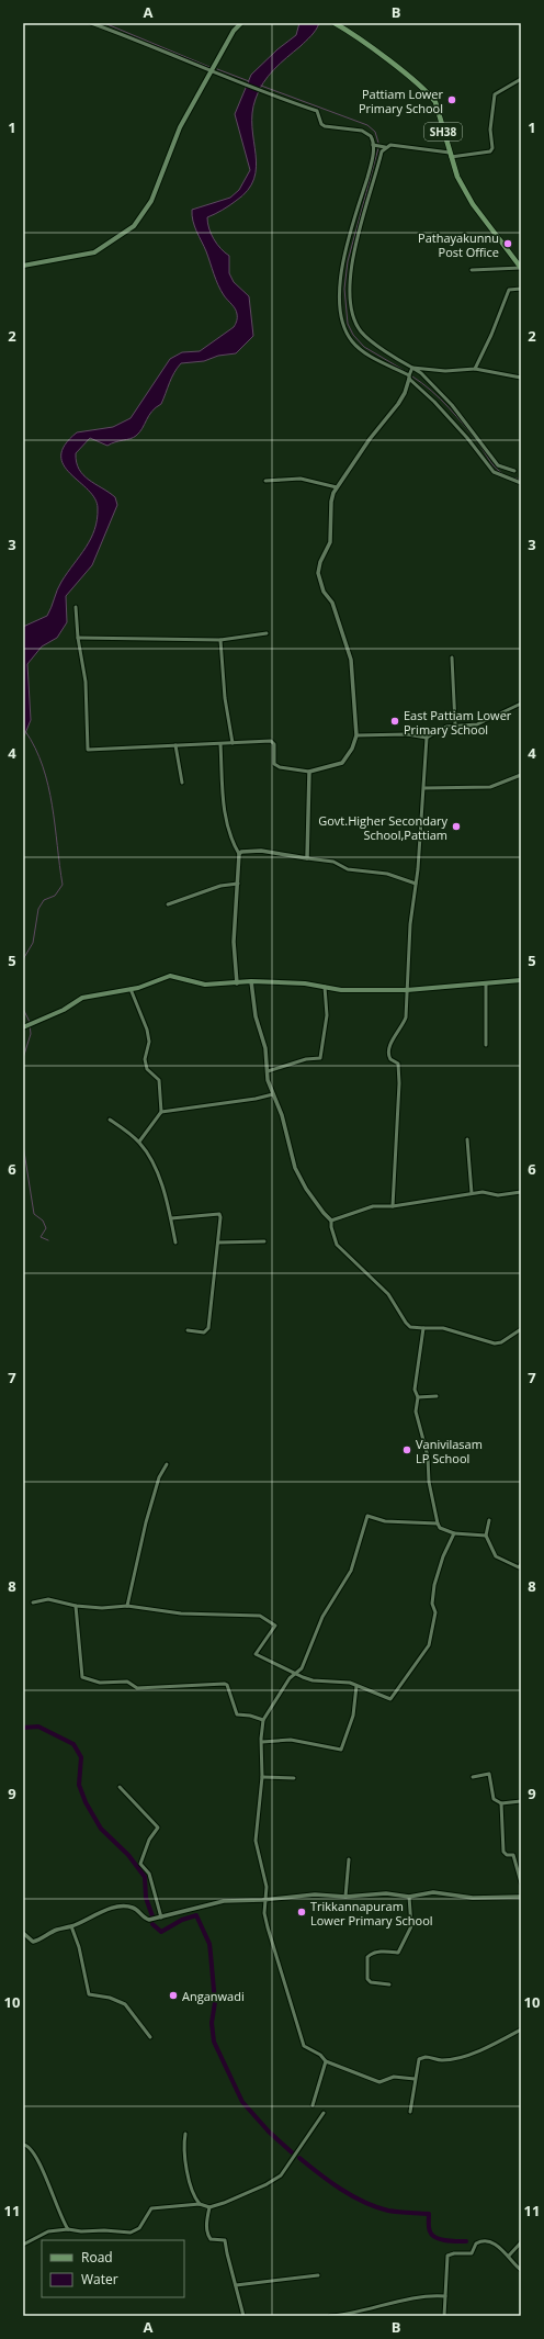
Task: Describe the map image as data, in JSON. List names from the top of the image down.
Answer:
{
  "streets": {
    "main road": ["SH38"]
  },
  "places": [
    "Pattiam Lower Primary School",
    "Pathayakunnu Post Office",
    "East Pattiam Lower Primary School",
    "Govt.Higher Secondary School,Pattiam",
    "Vanivilasam LP School",
    "Trikkannapuram Lower Primary School",
    "Anganwadi"
  ],
  "legend": ["Road", "Water"],
  "grid": {
    "columns": ["A", "B"],
    "rows": [
      "1",
      "2",
      "3",
      "4",
      "5",
      "6",
      "7",
      "8",
      "9",
      "10",
      "11"
    ]
  }
}
